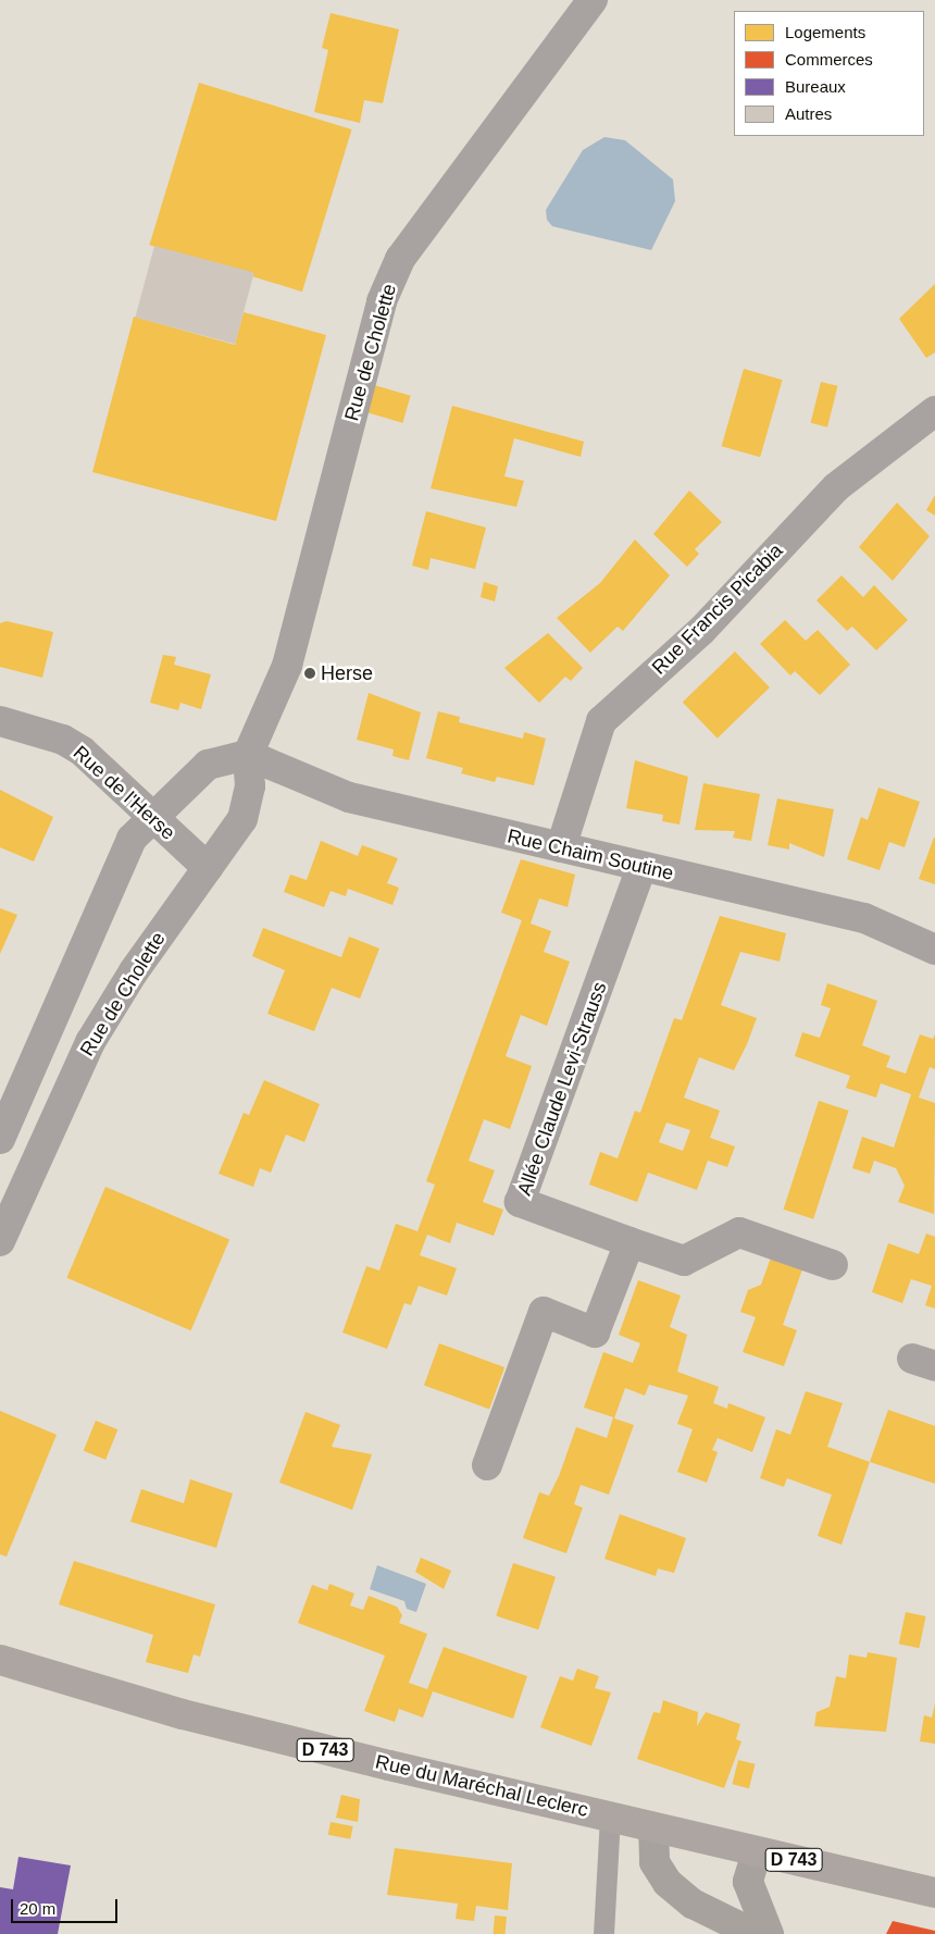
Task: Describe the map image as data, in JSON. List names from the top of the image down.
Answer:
{
  "streets": {
    "main road": ["D 743", "Rue du Maréchal Leclerc"],
    "street": [
      "Rue de Cholette",
      "Rue Francis Picabia",
      "Rue de l'Herse",
      "Rue Chaim Soutine",
      "Allée Claude Levi-Strauss"
    ]
  },
  "crossings": [
    ["Rue de Cholette", "Rue de l'Herse"],
    ["Rue de Cholette", "Rue Chaim Soutine"],
    ["Rue Francis Picabia", "Rue Chaim Soutine"],
    ["Rue Chaim Soutine", "Allée Claude Levi-Strauss"]
  ],
  "places": ["Herse"],
  "legend": [
    "Logements",
    "Commerces",
    "Bureaux",
    "Autres"
  ],
  "scale_bar": "20 m"
}
